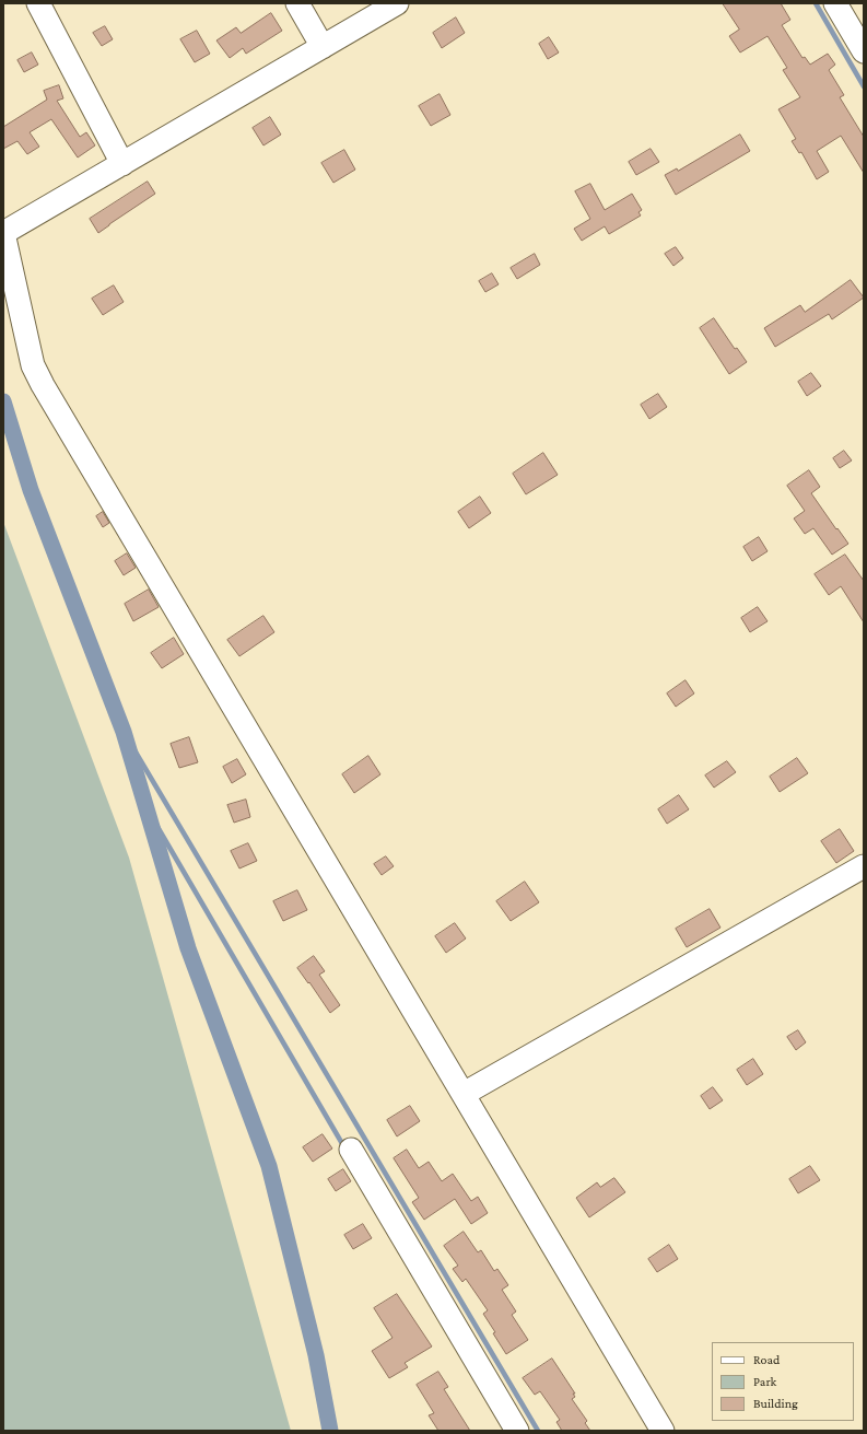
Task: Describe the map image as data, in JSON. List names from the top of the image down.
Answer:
{
  "legend": ["Road", "Park", "Building"]
}
